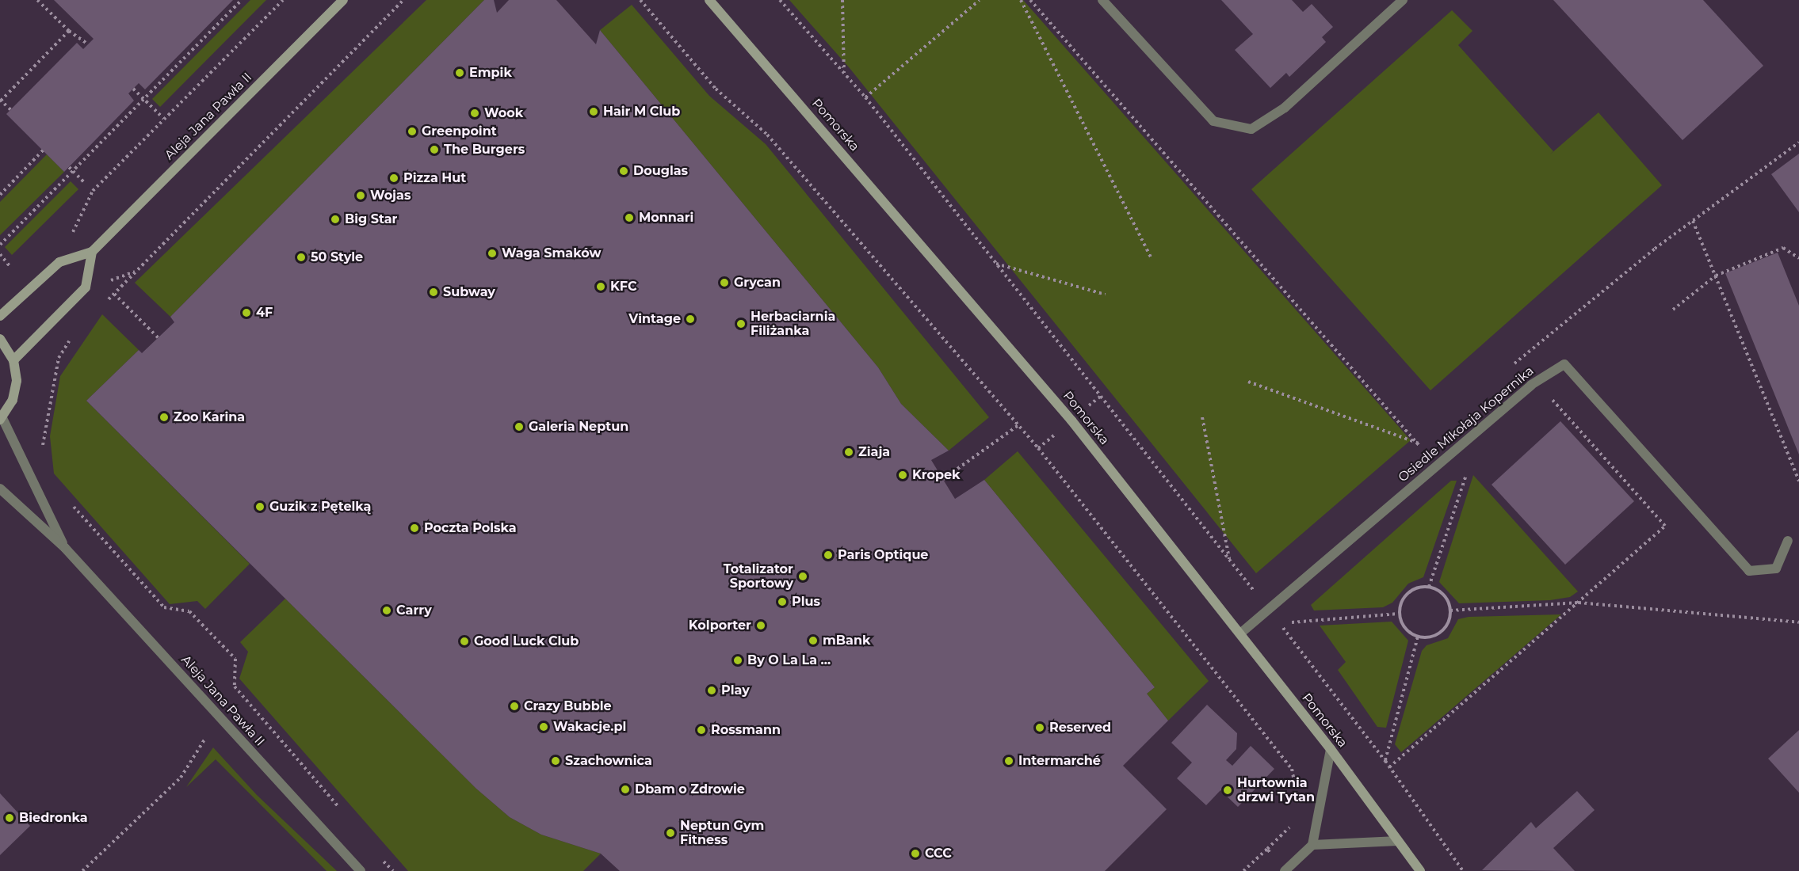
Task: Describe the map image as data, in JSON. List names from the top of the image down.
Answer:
{
  "streets": {
    "street": ["Aleja Jana Pawła II", "Pomorska", "Osiedle Mikołaja Kopernika"]
  },
  "crossings": [
    ["Pomorska", "Osiedle Mikołaja Kopernika"]
  ],
  "places": [
    "Empik",
    "Hair M Club",
    "Wook",
    "Greenpoint",
    "The Burgers",
    "Douglas",
    "Pizza Hut",
    "Wojas",
    "Monnari",
    "Big Star",
    "Waga Smaków",
    "50 Style",
    "Grycan",
    "KFC",
    "Subway",
    "4F",
    "Vintage",
    "Herbaciarnia Filiżanka",
    "Zoo Karina",
    "Galeria Neptun",
    "Ziaja",
    "Kropek",
    "Guzik z Pętelką",
    "Poczta Polska",
    "Paris Optique",
    "Totalizator Sportowy",
    "Plus",
    "Carry",
    "Kolporter",
    "mBank",
    "Good Luck Club",
    "By O La La ...",
    "Play",
    "Crazy Bubble",
    "Wakacje.pl",
    "Reserved",
    "Rossmann",
    "Szachownica",
    "Intermarché",
    "Dbam o Zdrowie",
    "Hurtownia drzwi Tytan",
    "Biedronka",
    "Neptun Gym Fitness",
    "CCC"
  ]
}
